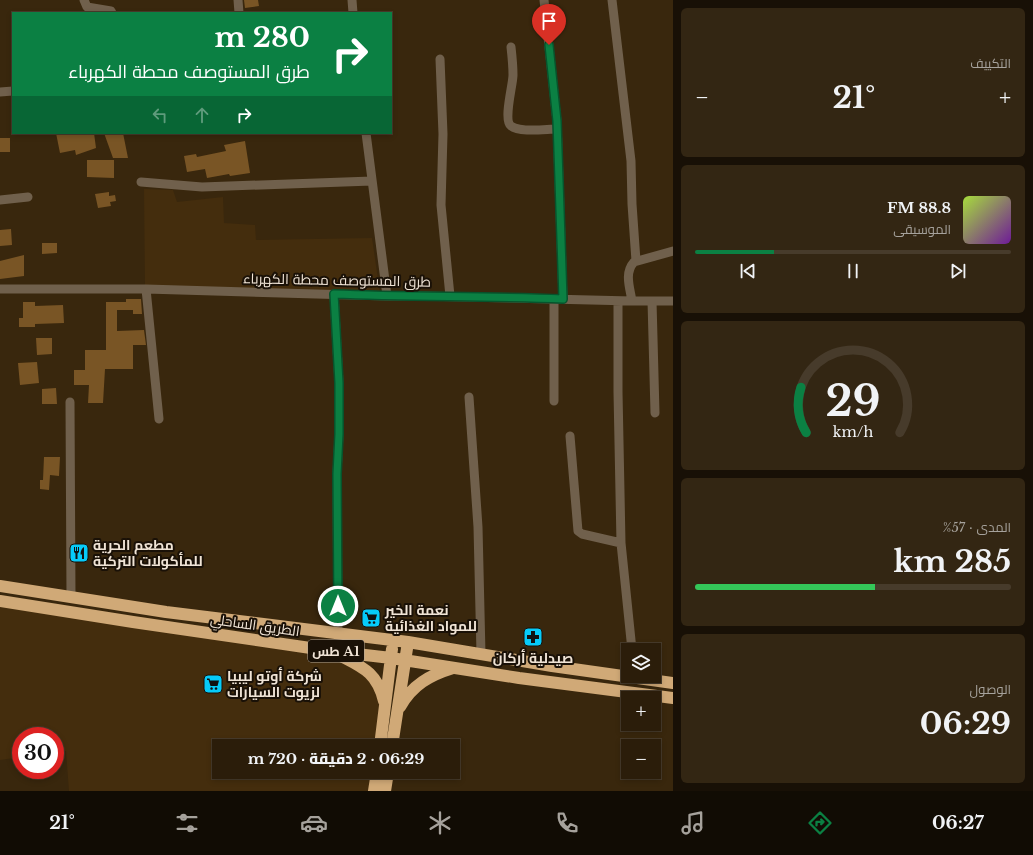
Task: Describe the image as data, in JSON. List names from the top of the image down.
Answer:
{
  "streets": {
    "highway": ["الطريق الساحلي", "طس A1"],
    "street": ["طرق المستوصف محطة الكهرباء"]
  },
  "places": {
    "restaurant": ["مطعم الحرية للمأكولات التركية"],
    "supermarket": ["نعمة الخير للمواد الغذائية", "شركة أوتو ليبيا لزيوت السيارات"],
    "pharmacy": ["صيدلية أركان"]
  },
  "page": {
    "tile": [
      "التكييف",
      ["المدى · 57%", "285 km"],
      ["الوصول", "06:29"]
    ],
    "turn": ["280 m", "طرق المستوصف محطة الكهرباء"],
    "heat": ["−", "21°", "+"],
    "song": ["88.8 FM", "الموسيقى"],
    "map_buttons": ["+", "−"],
    "limit": "30",
    "trip": "06:29 · 2 دقيقة · 720 m",
    "tabs": ["06:27", "21°"],
    "gauge": ["29", "km/h"]
  }
}
